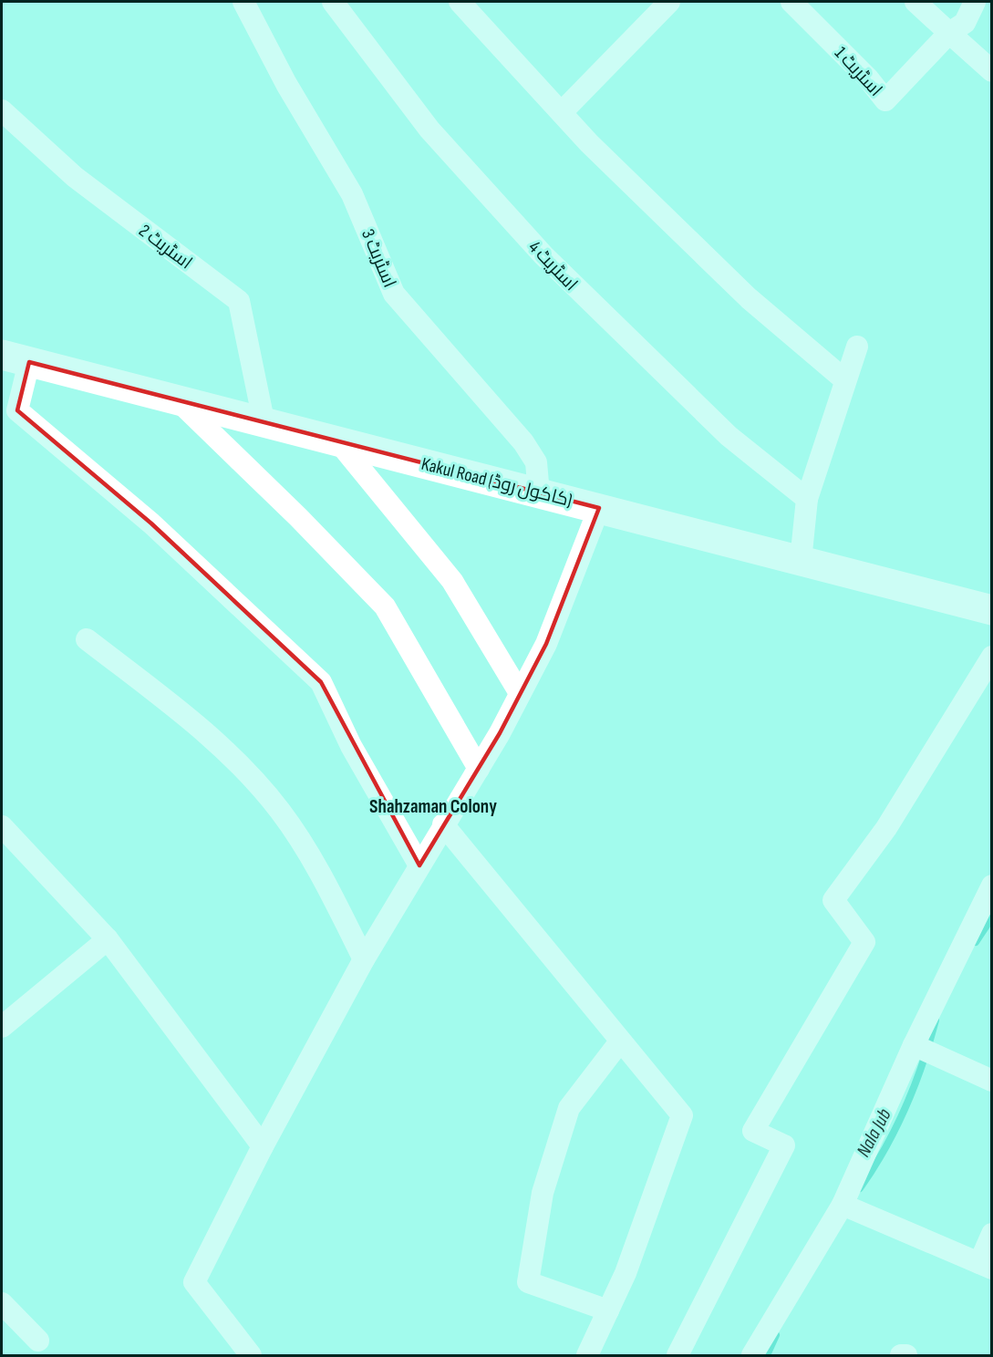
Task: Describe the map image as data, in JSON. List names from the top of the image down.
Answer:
{
  "streets": {
    "main road": ["Kakul Road (کاکول روڈ)"],
    "street": [
      "اسٹریٹ 1",
      "اسٹریٹ 2",
      "اسٹریٹ 3",
      "اسٹریٹ 4"
    ]
  },
  "crossings": [
    ["اسٹریٹ 2", "Kakul Road (کاکول روڈ)"],
    ["اسٹریٹ 3", "Kakul Road (کاکول روڈ)"]
  ],
  "districts": ["Shahzaman Colony"],
  "water": ["Nala Jub"]
}
